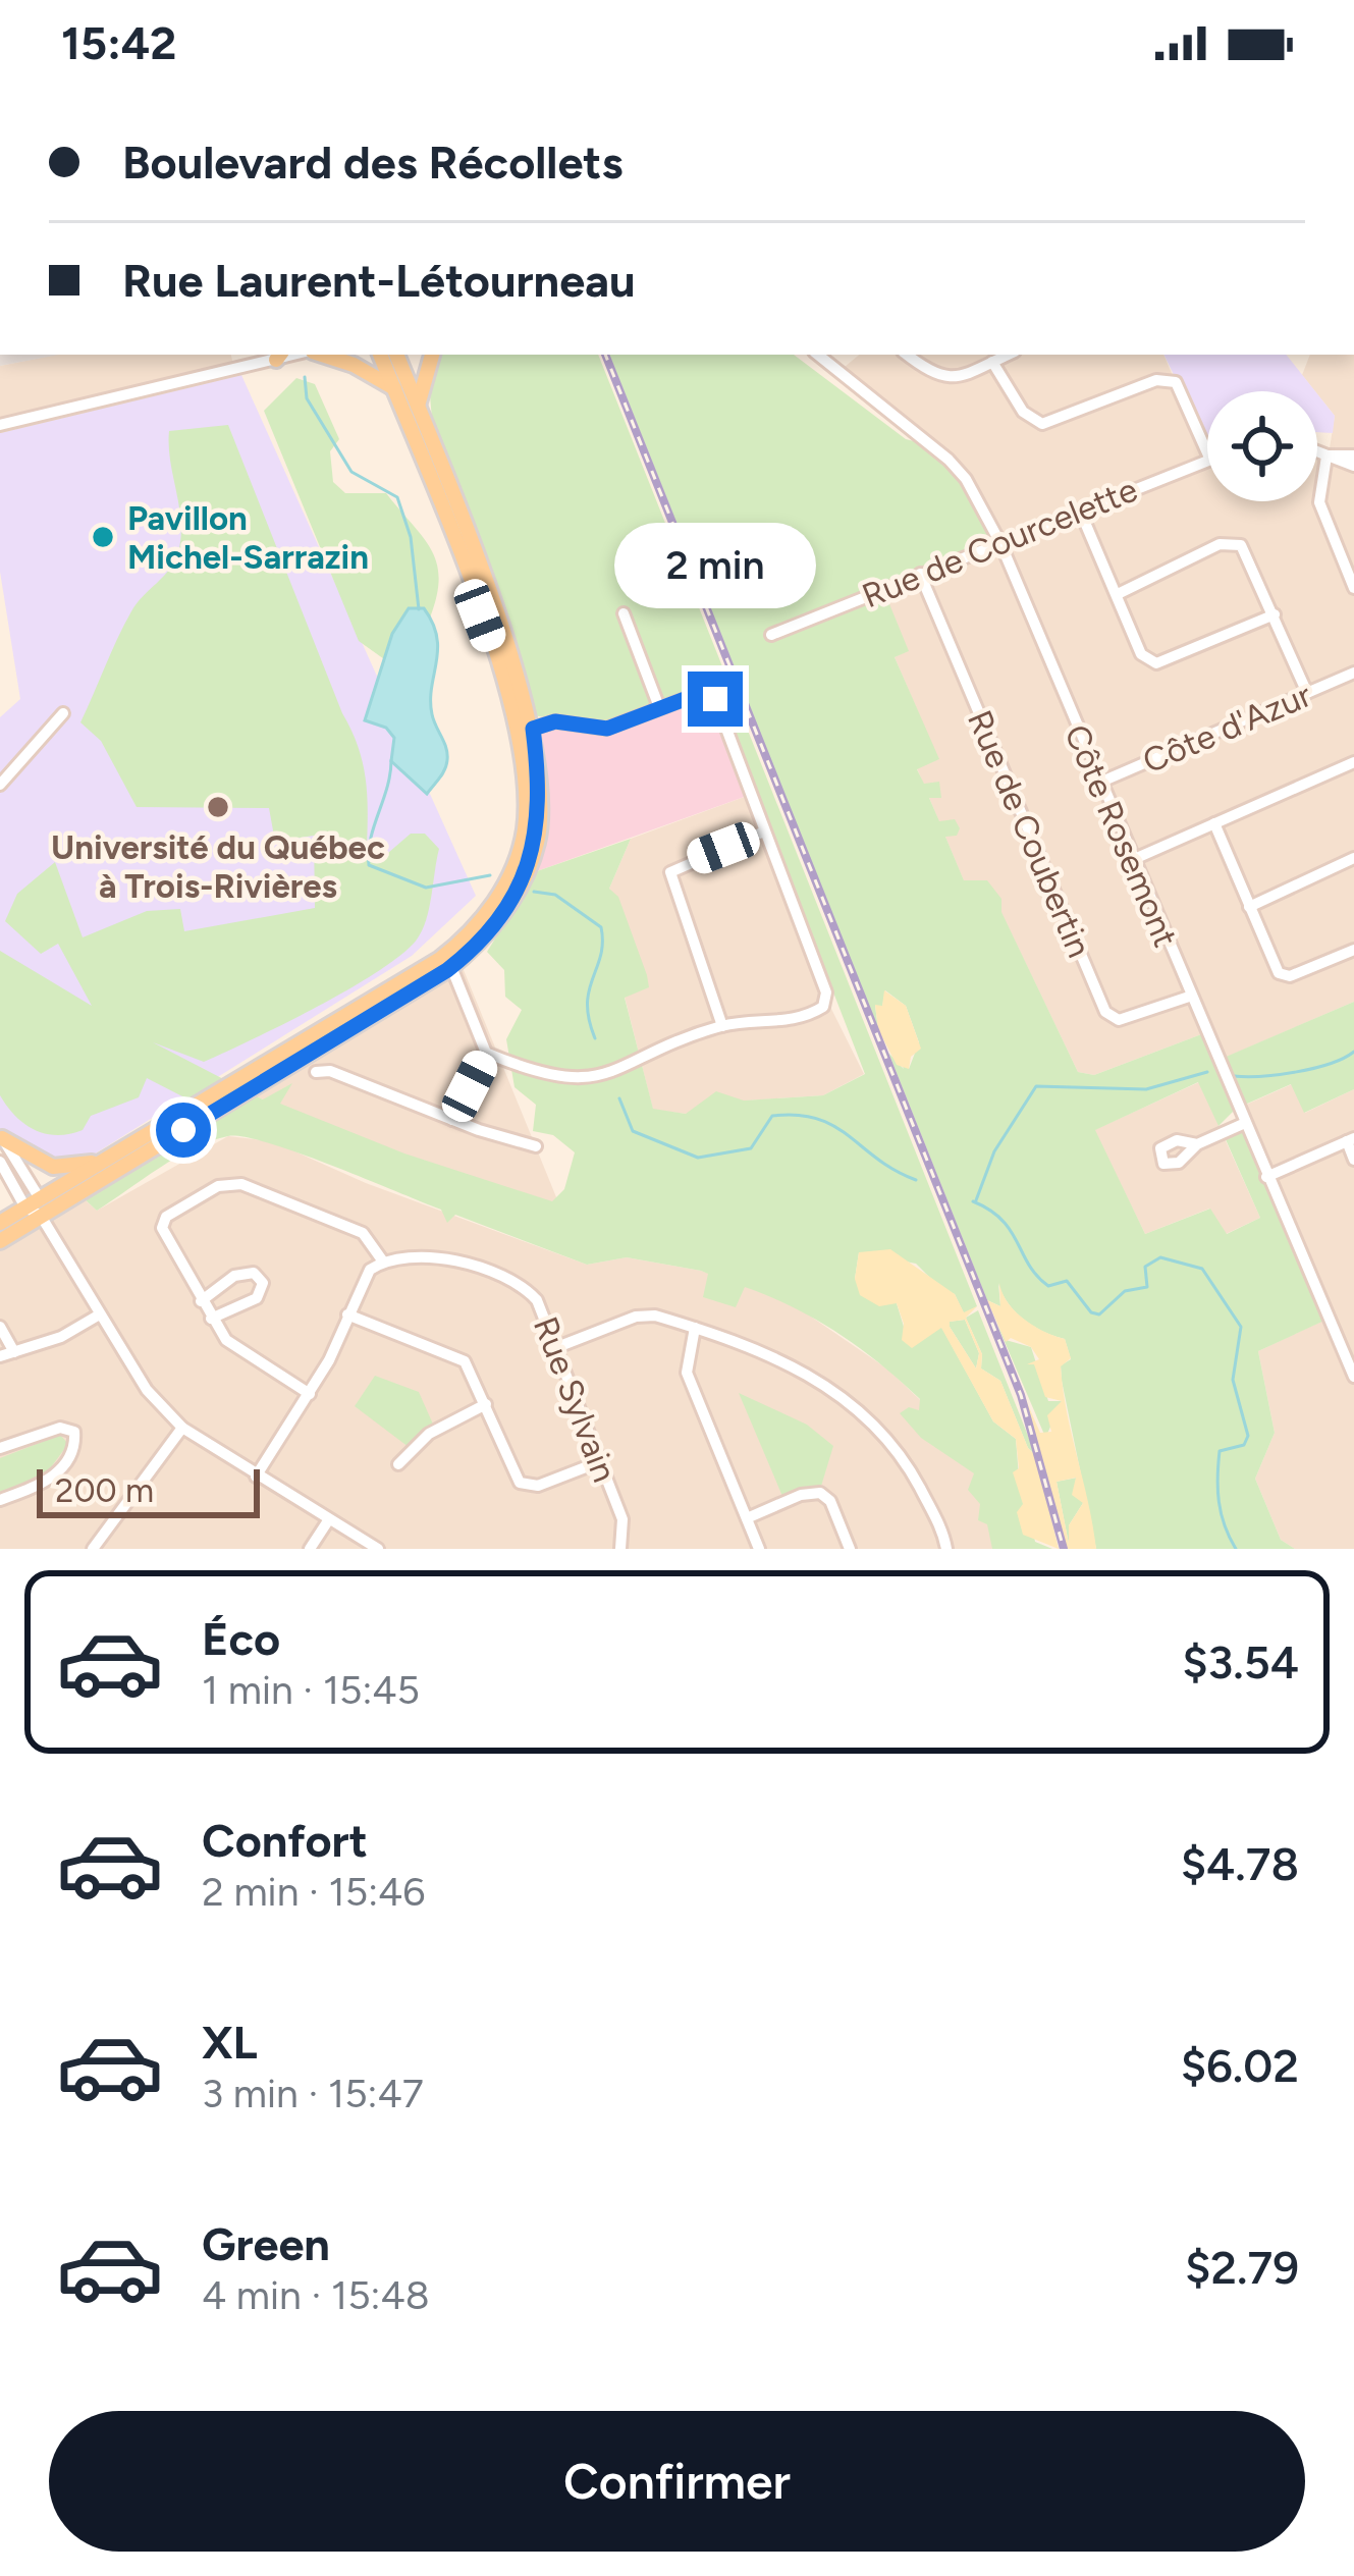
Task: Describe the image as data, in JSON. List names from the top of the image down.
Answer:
{
  "streets": {
    "street": [
      "Rue de Courcelette",
      "Côte d'Azur",
      "Rue de Coubertin",
      "Côte Rosemont",
      "Rue Sylvain"
    ]
  },
  "crossings": [
    ["Rue de Courcelette", "Rue de Coubertin"],
    ["Rue de Courcelette", "Côte Rosemont"],
    ["Côte d'Azur", "Côte Rosemont"],
    ["Rue de Coubertin", "Côte Rosemont"]
  ],
  "places": ["Pavillon Michel-Sarrazin", "Université du Québec à Trois-Rivières"],
  "scale_bar": "200 m",
  "page": {
    "status": "15:42",
    "banner": ["Boulevard des Récollets", "Rue Laurent-Létourneau"],
    "bubble": "2 min",
    "scale": "200 m",
    "list": [
      {
        "name": "Éco",
        "note": "1 min · 15:45",
        "value": "$3.54"
      },
      {
        "name": "Confort",
        "note": "2 min · 15:46",
        "value": "$4.78"
      },
      {
        "name": "XL",
        "note": "3 min · 15:47",
        "value": "$6.02"
      },
      {
        "name": "Green",
        "note": "4 min · 15:48",
        "value": "$2.79"
      }
    ],
    "buttons": "Confirmer"
  }
}
